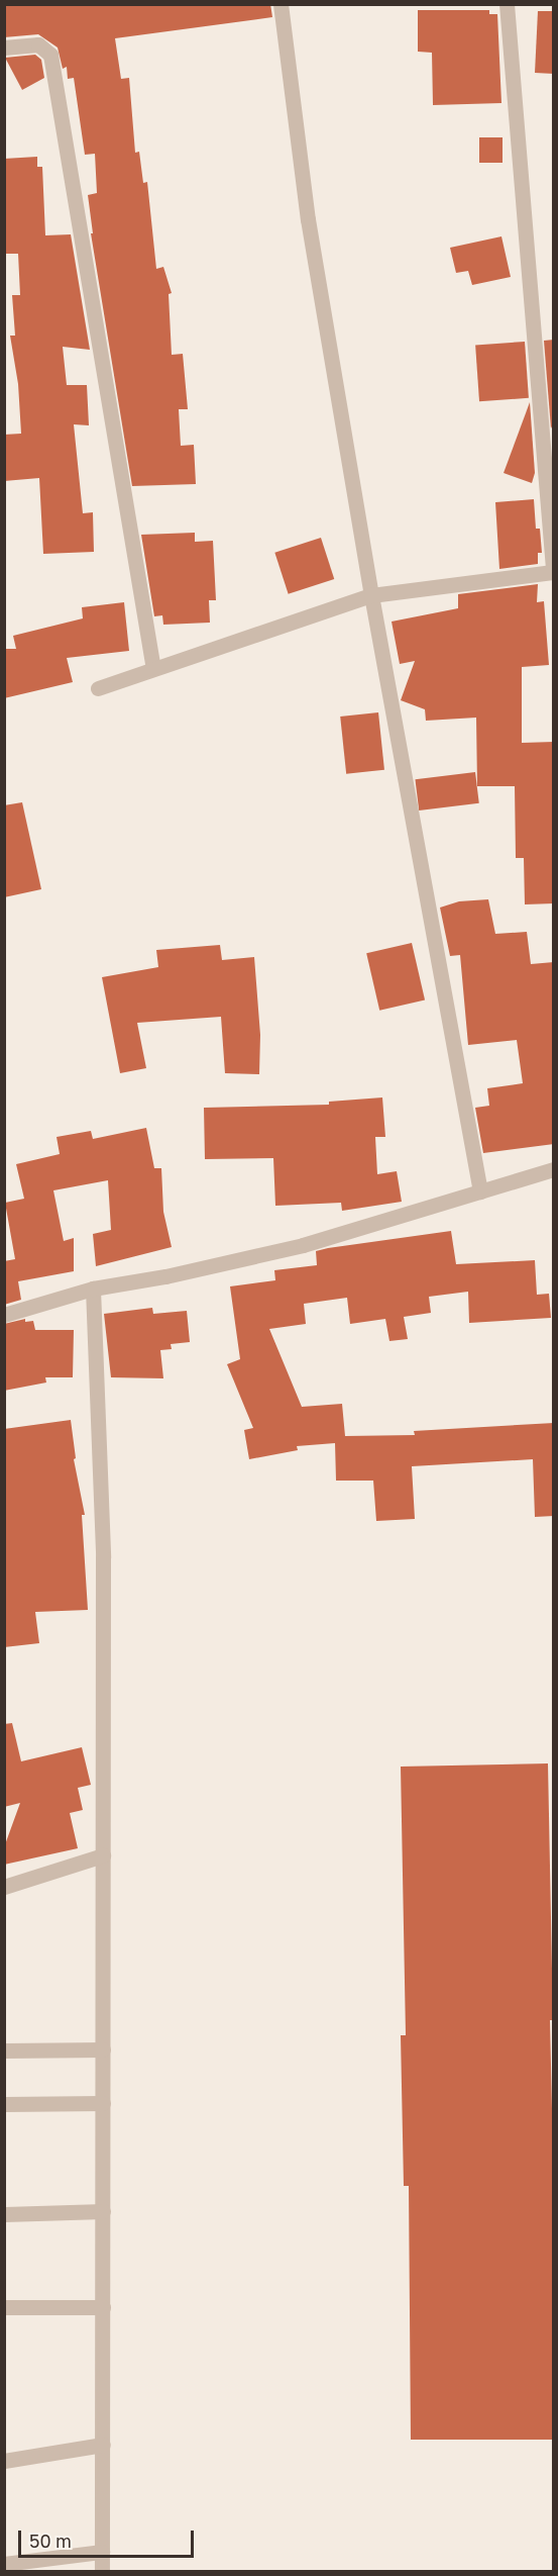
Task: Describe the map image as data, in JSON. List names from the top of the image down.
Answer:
{
  "scale_bar": "50 m"
}
